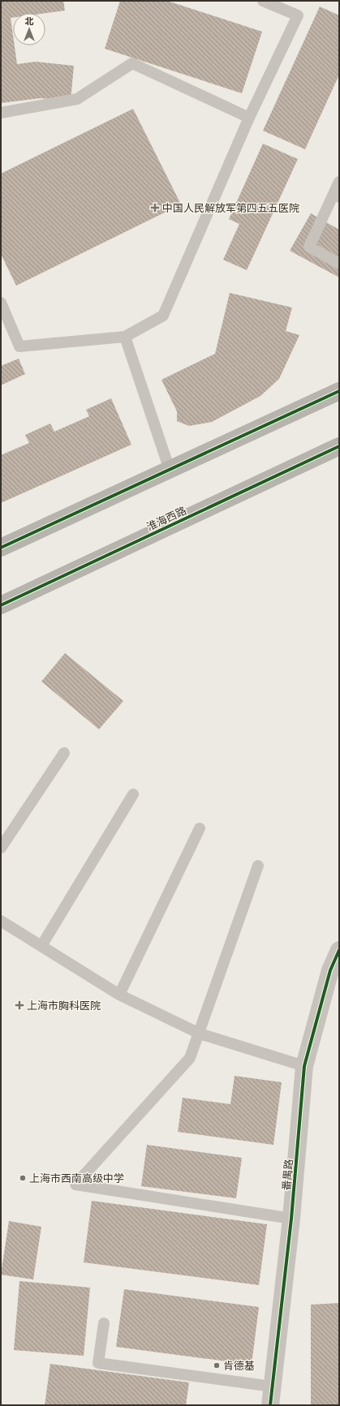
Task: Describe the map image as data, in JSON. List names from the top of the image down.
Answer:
{
  "streets": {
    "main road": ["淮海西路"],
    "street": ["番禺路"]
  },
  "places": {
    "health": ["中国人民解放军第四五五医院", "上海市胸科医院"],
    "other": ["上海市西南高级中学", "肯德基"]
  },
  "north": "top"
}
